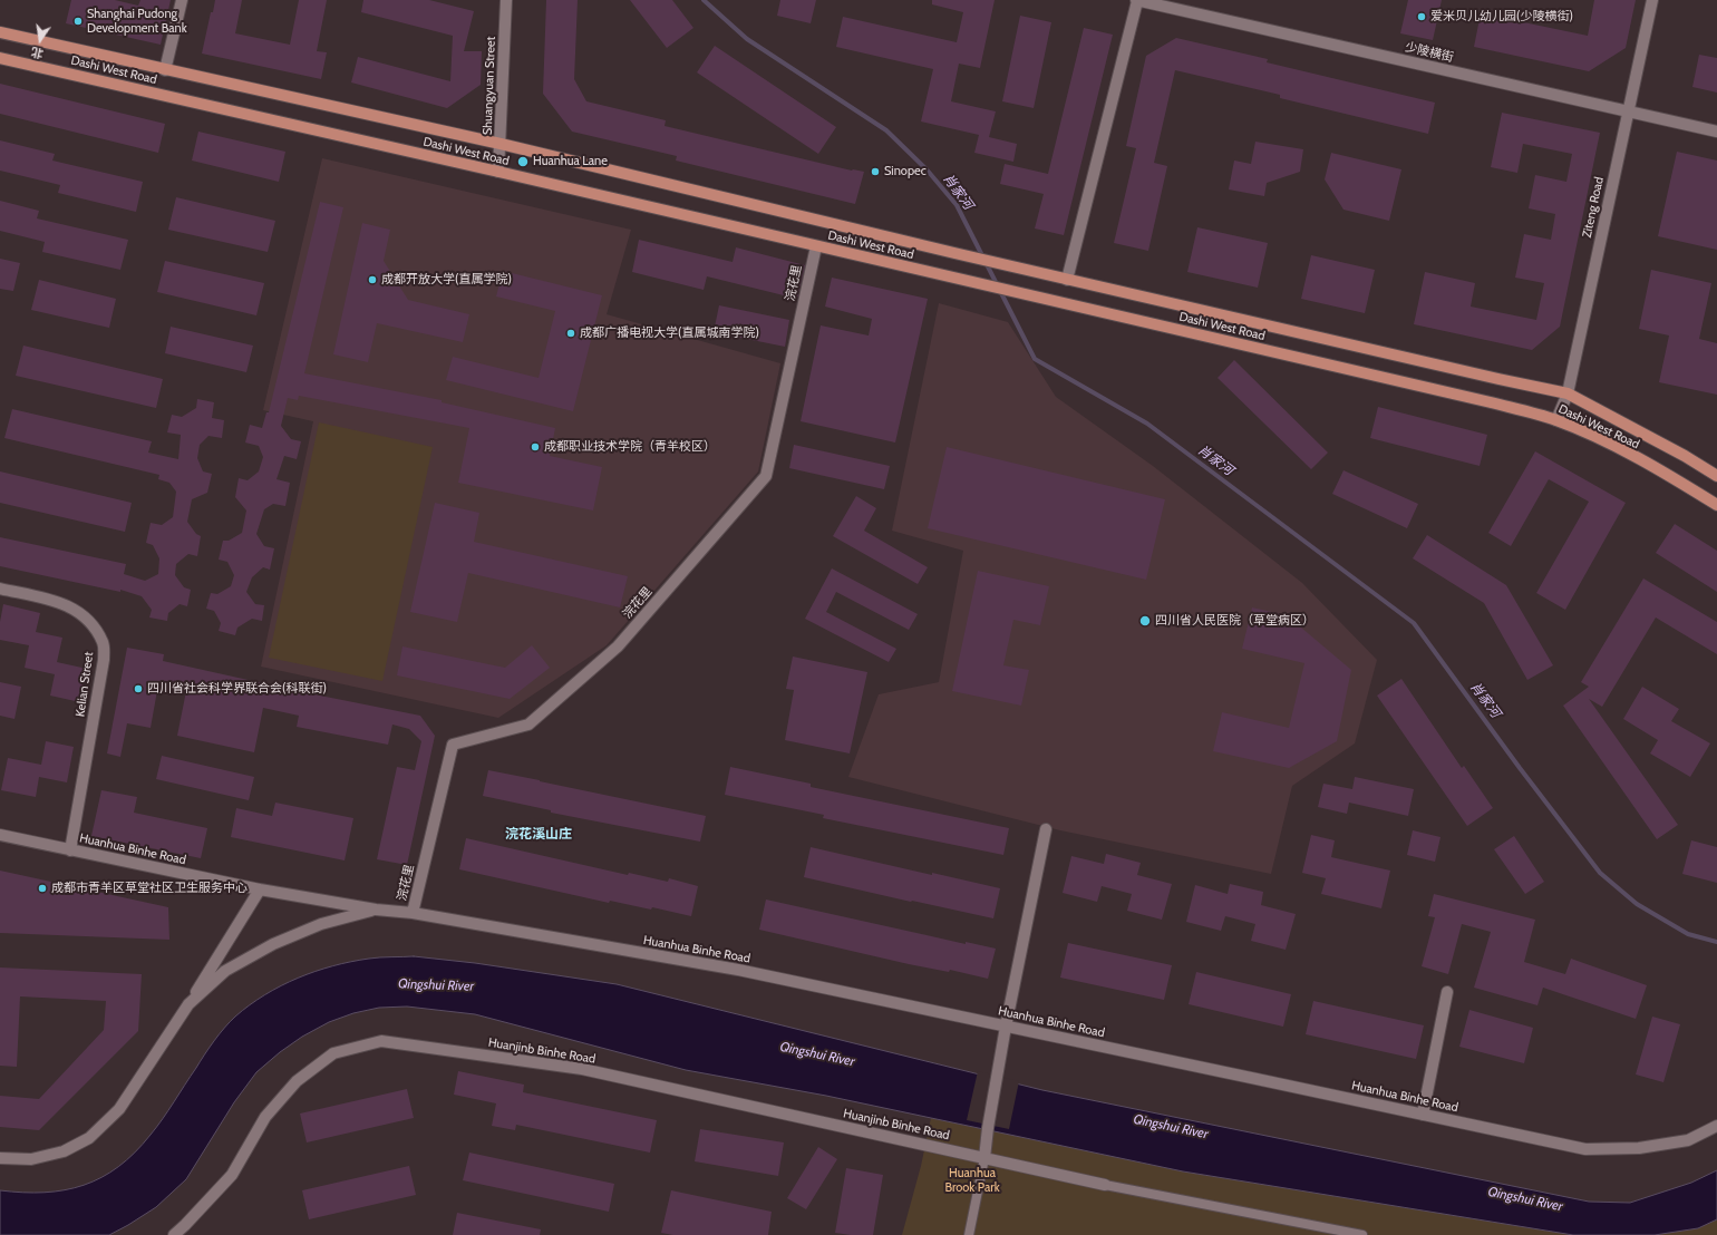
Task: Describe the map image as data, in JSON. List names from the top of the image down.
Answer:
{
  "streets": {
    "main road": ["Dashi West Road"],
    "street": [
      "少陵横街",
      "Shuangyuan Street",
      "Ziteng Road",
      "浣花里",
      "Kelian Street",
      "Huanhua Binhe Road",
      "Huanjinb Binhe Road"
    ]
  },
  "crossings": [
    ["少陵横街", "Ziteng Road"],
    ["Dashi West Road", "Shuangyuan Street"],
    ["Dashi West Road", "Ziteng Road"],
    ["Dashi West Road", "浣花里"],
    ["浣花里", "Huanhua Binhe Road"],
    ["Kelian Street", "Huanhua Binhe Road"]
  ],
  "districts": ["浣花溪山庄"],
  "water": ["肖家河", "Qingshui River"],
  "parks": ["Huanhua Brook Park"],
  "places": [
    "爱米贝儿幼儿园(少陵横街)",
    "Shanghai Pudong Development Bank",
    "Huanhua Lane",
    "Sinopec",
    "成都开放大学(直属学院)",
    "成都广播电视大学(直属城南学院)",
    "成都职业技术学院（青羊校区）",
    "四川省人民医院（草堂病区）",
    "四川省社会科学界联合会(科联街)",
    "成都市青羊区草堂社区卫生服务中心"
  ],
  "north": "bottom"
}
